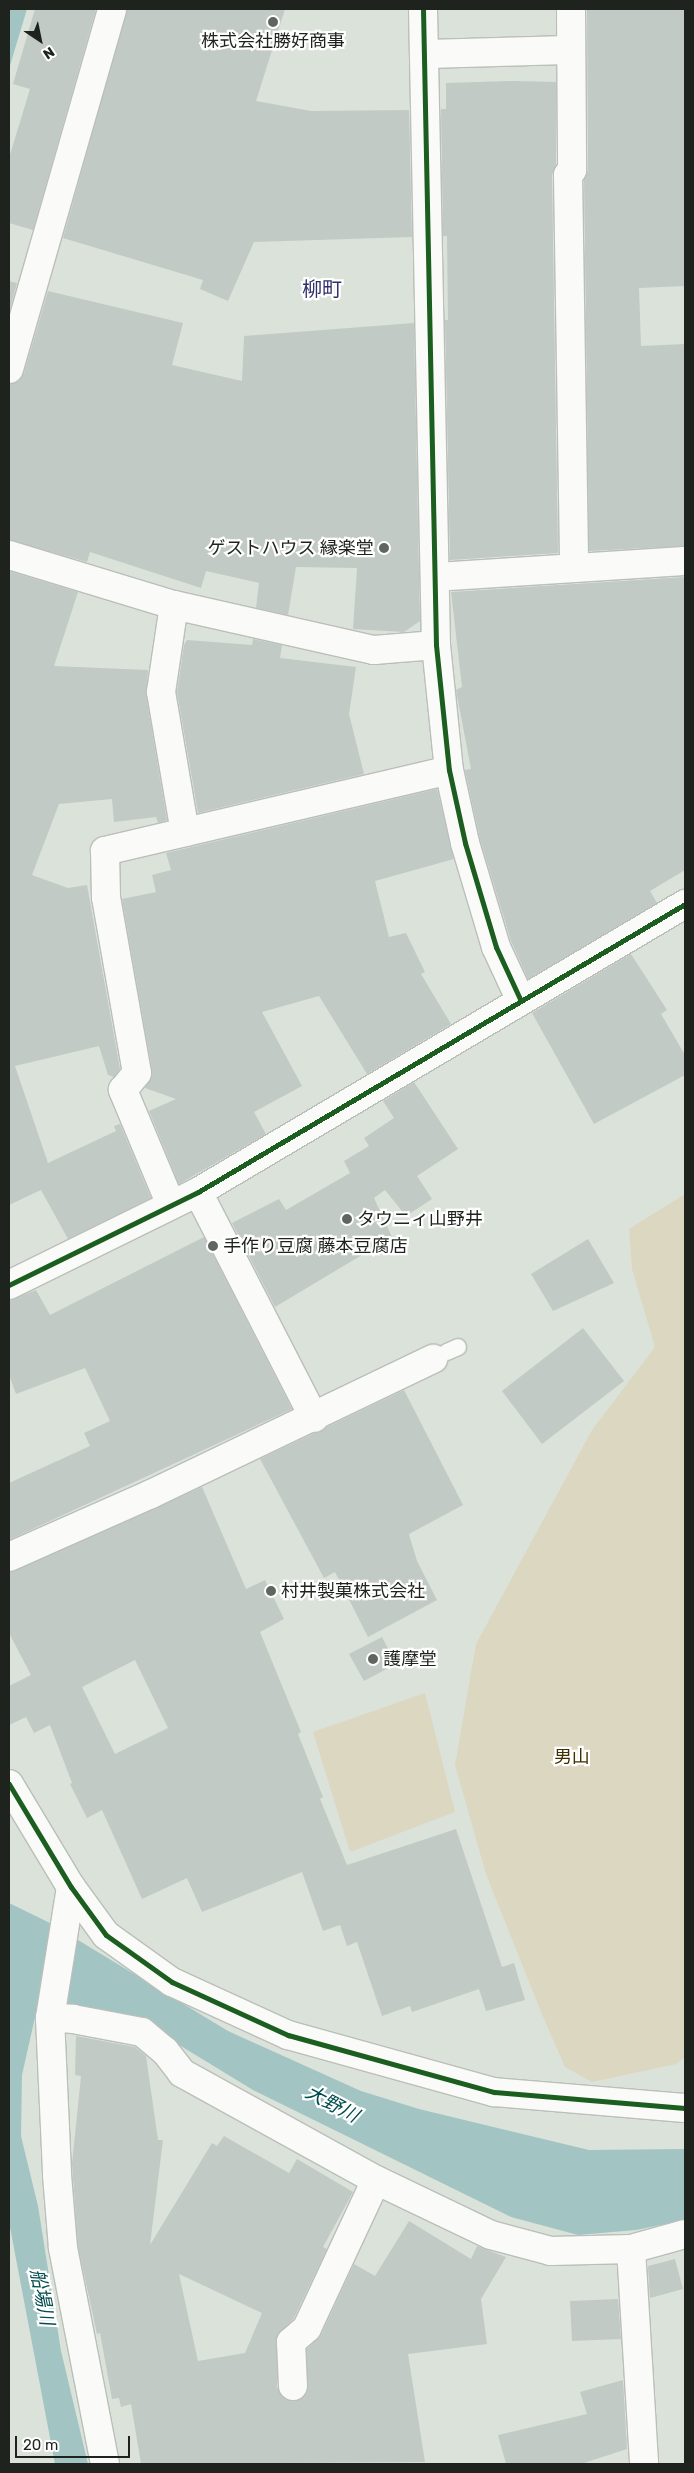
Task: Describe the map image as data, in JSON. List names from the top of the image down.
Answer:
{
  "districts": ["柳町"],
  "water": ["大野川", "船場川"],
  "parks": ["男山"],
  "places": [
    "株式会社勝好商事",
    "ゲストハウス 縁楽堂",
    "タウニィ山野井",
    "手作り豆腐 藤本豆腐店",
    "村井製菓株式会社",
    "護摩堂"
  ],
  "scale_bar": "20 m",
  "north": "bottom right"
}
